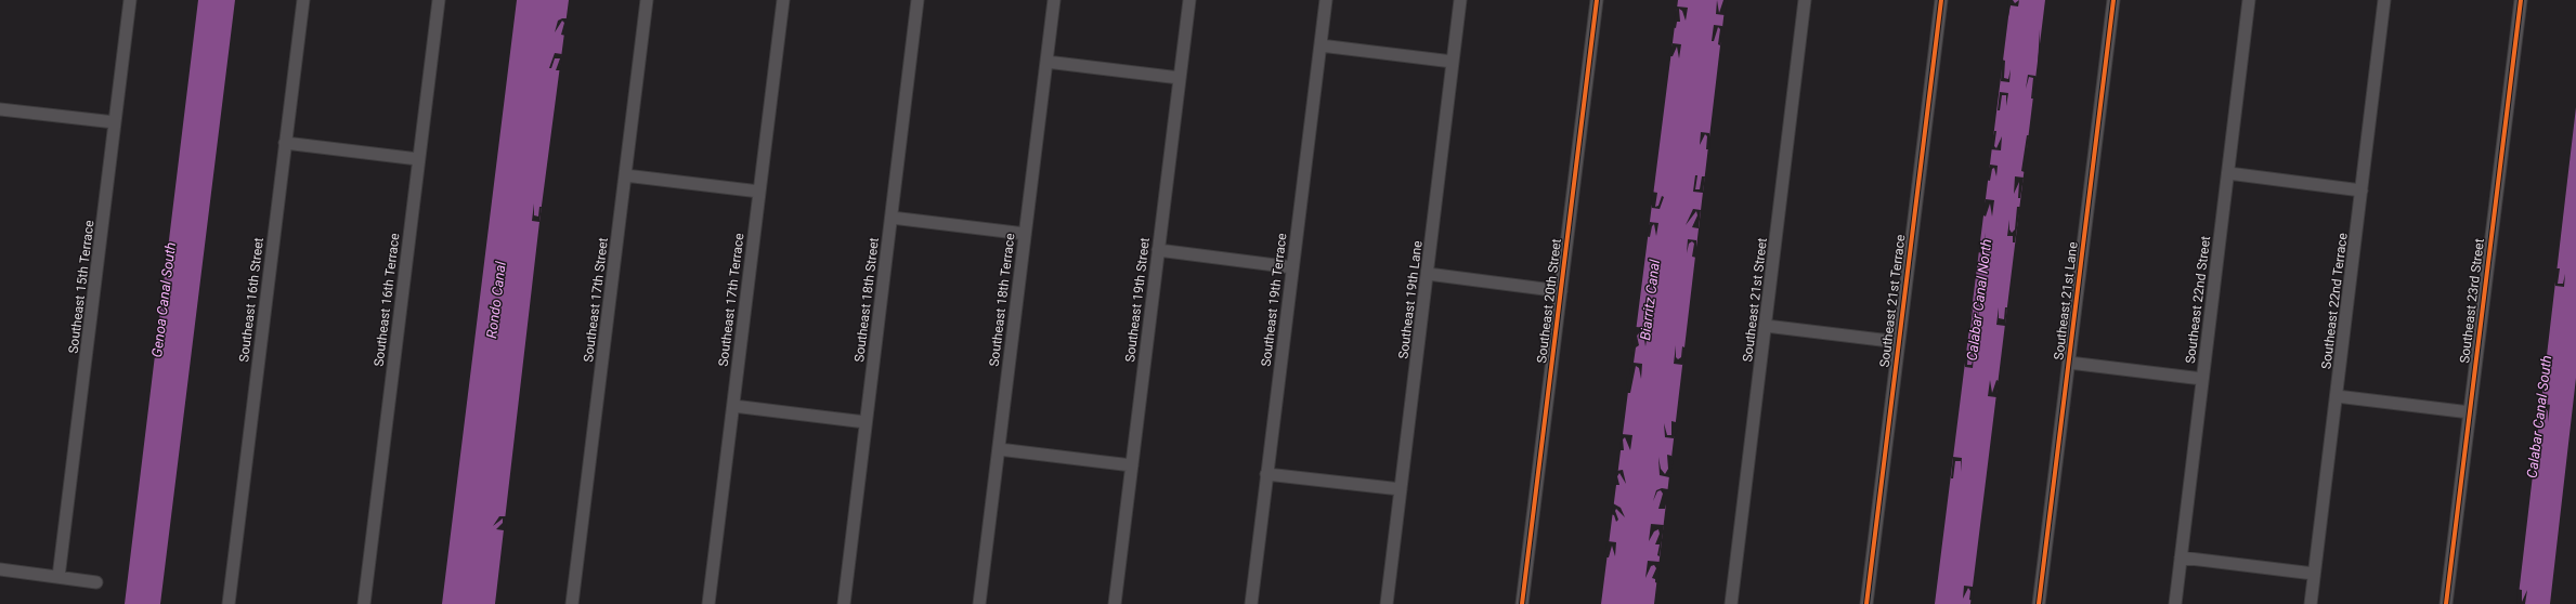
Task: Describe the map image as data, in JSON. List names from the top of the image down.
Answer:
{
  "streets": {
    "street": [
      "Southeast 15th Terrace",
      "Southeast 16th Street",
      "Southeast 16th Terrace",
      "Southeast 17th Street",
      "Southeast 17th Terrace",
      "Southeast 18th Street",
      "Southeast 18th Terrace",
      "Southeast 19th Street",
      "Southeast 19th Terrace",
      "Southeast 19th Lane",
      "Southeast 21st Street",
      "Southeast 22nd Street",
      "Southeast 20th Street",
      "Southeast 21st Terrace",
      "Southeast 21st Lane",
      "Southeast 22nd Terrace",
      "Southeast 23rd Street"
    ]
  },
  "water": [
    "Genoa Canal South",
    "Rondo Canal",
    "Biarritz Canal",
    "Calabar Canal North",
    "Calabar Canal South"
  ]
}
